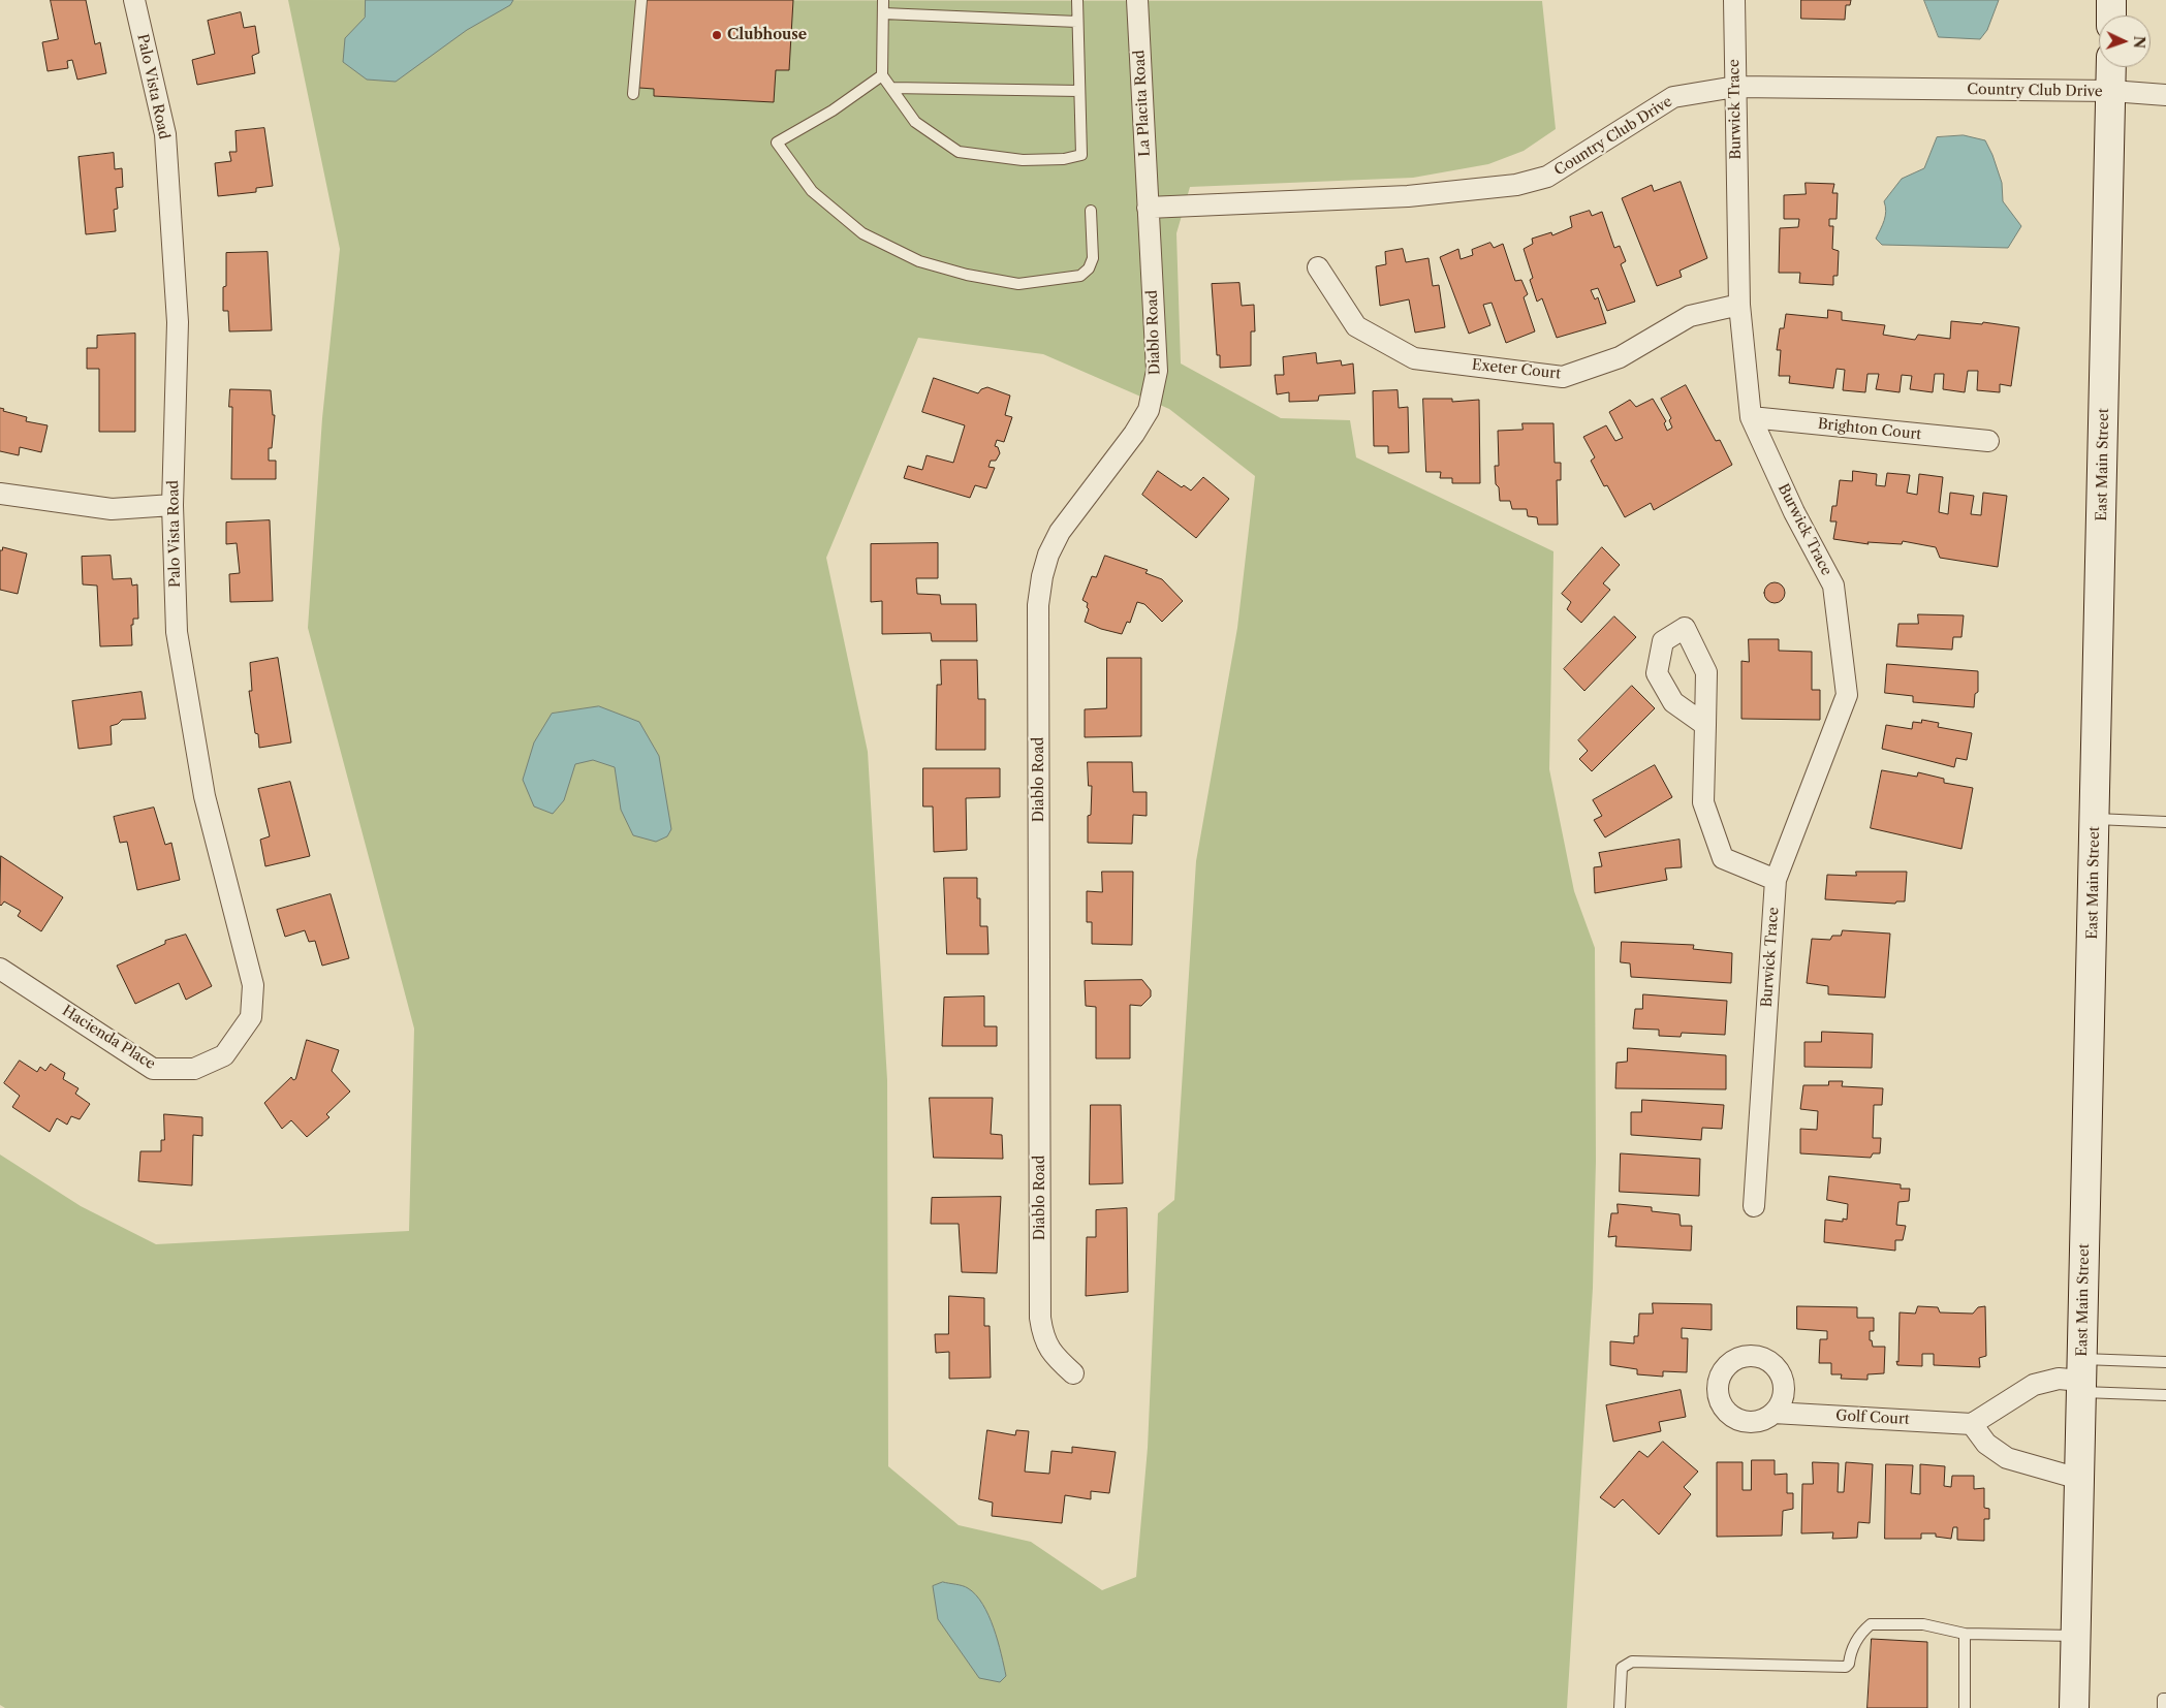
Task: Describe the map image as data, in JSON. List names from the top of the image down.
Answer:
{
  "streets": {
    "main road": ["East Main Street"],
    "street": [
      "Palo Vista Road",
      "Country Club Drive",
      "La Placita Road",
      "Burwick Trace",
      "Diablo Road",
      "Exeter Court",
      "Brighton Court",
      "Hacienda Place",
      "Golf Court"
    ]
  },
  "crossings": [
    ["Palo Vista Road", "Hacienda Place"],
    ["Country Club Drive", "La Placita Road"],
    ["Country Club Drive", "Burwick Trace"],
    ["Country Club Drive", "Diablo Road"],
    ["Country Club Drive", "East Main Street"],
    ["La Placita Road", "Diablo Road"],
    ["Burwick Trace", "Exeter Court"],
    ["Burwick Trace", "Brighton Court"]
  ],
  "places": ["Clubhouse"],
  "north": "right"
}
